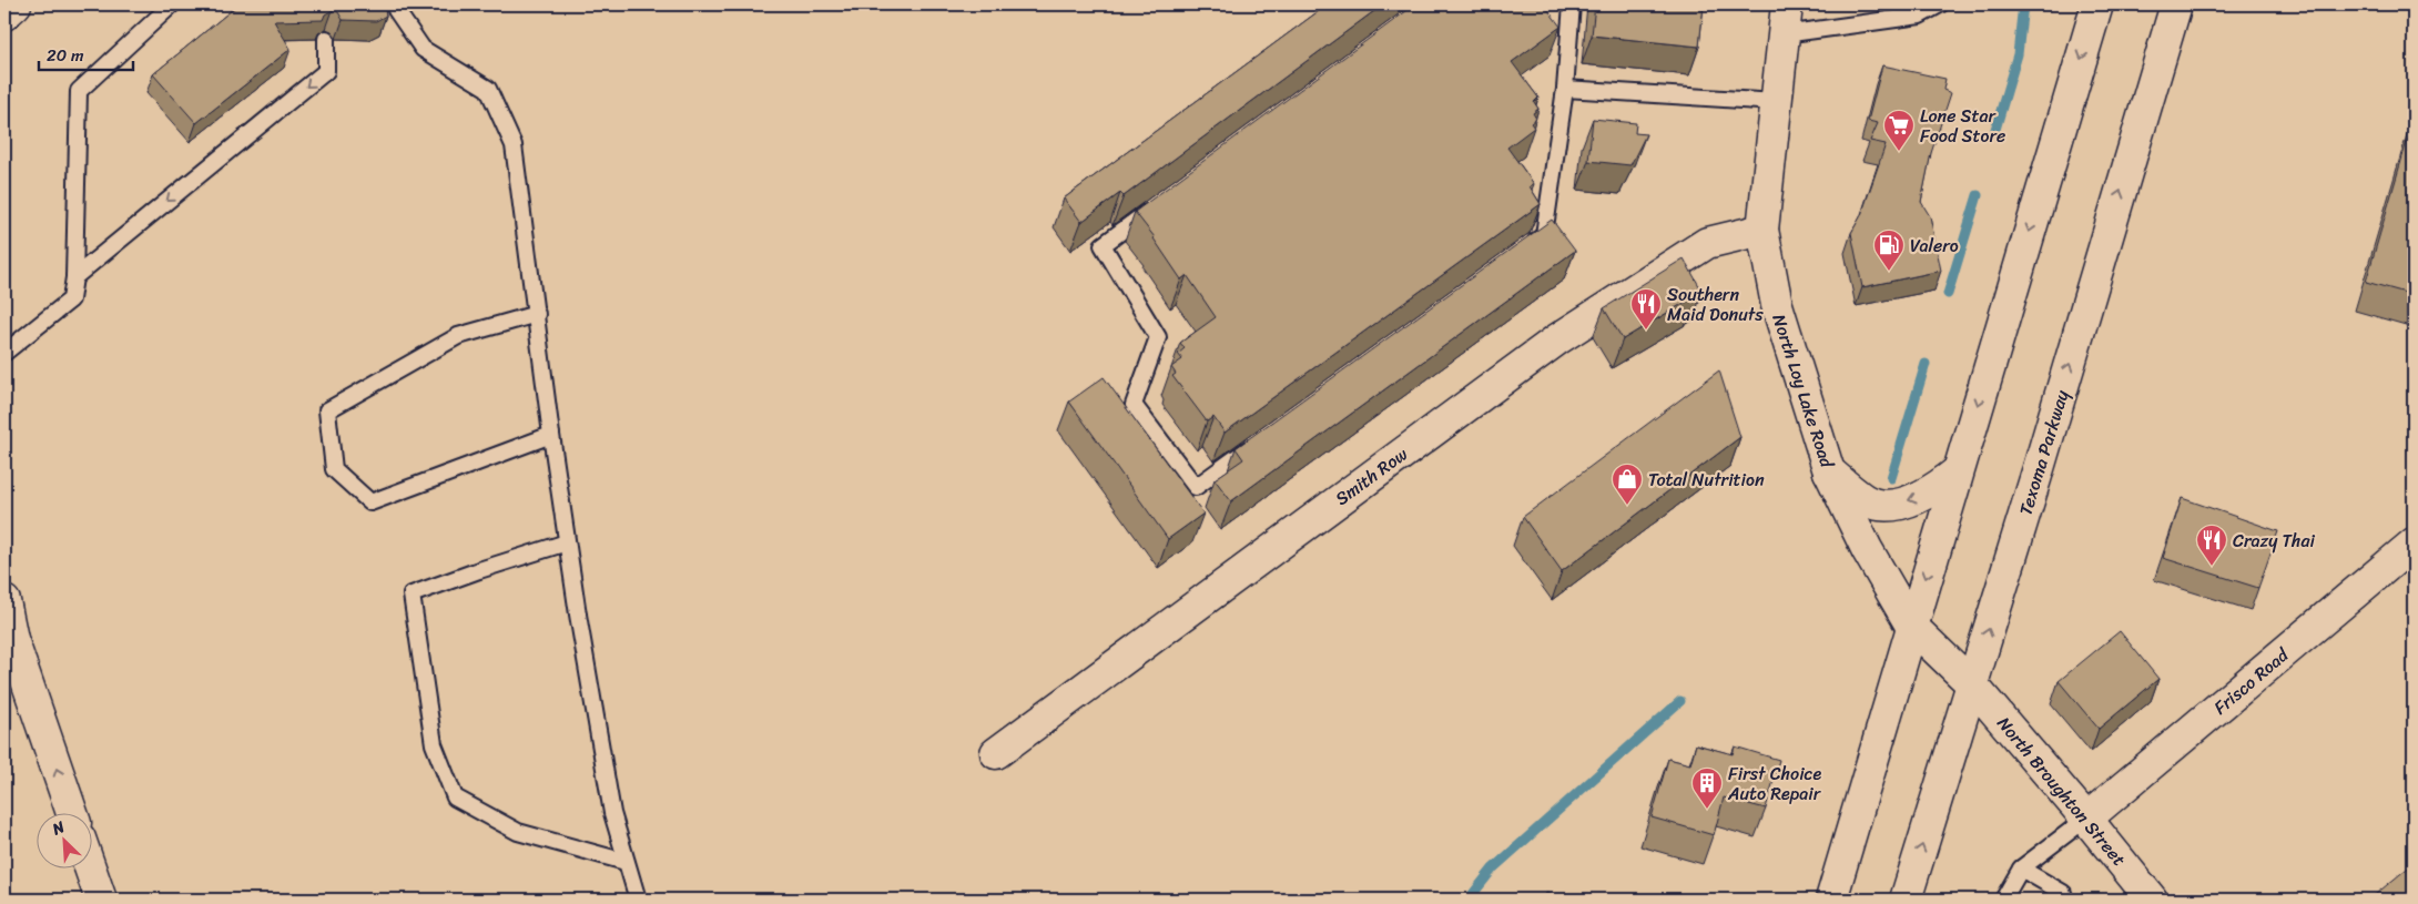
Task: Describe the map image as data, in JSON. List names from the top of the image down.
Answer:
{
  "streets": {
    "street": [
      "North Loy Lake Road",
      "Texoma Parkway",
      "Smith Row",
      "Frisco Road",
      "North Broughton Street"
    ]
  },
  "crossings": [
    ["North Loy Lake Road", "Texoma Parkway"],
    ["North Loy Lake Road", "Smith Row"],
    ["North Loy Lake Road", "North Broughton Street"],
    ["Texoma Parkway", "North Broughton Street"],
    ["Frisco Road", "North Broughton Street"]
  ],
  "places": {
    "supermarket": ["Lone Star Food Store"],
    "fuel station": ["Valero"],
    "restaurant": ["Southern Maid Donuts", "Crazy Thai"],
    "shop": ["Total Nutrition"],
    "building": ["First Choice Auto Repair"]
  },
  "scale_bar": "20 m",
  "north": "top left"
}
